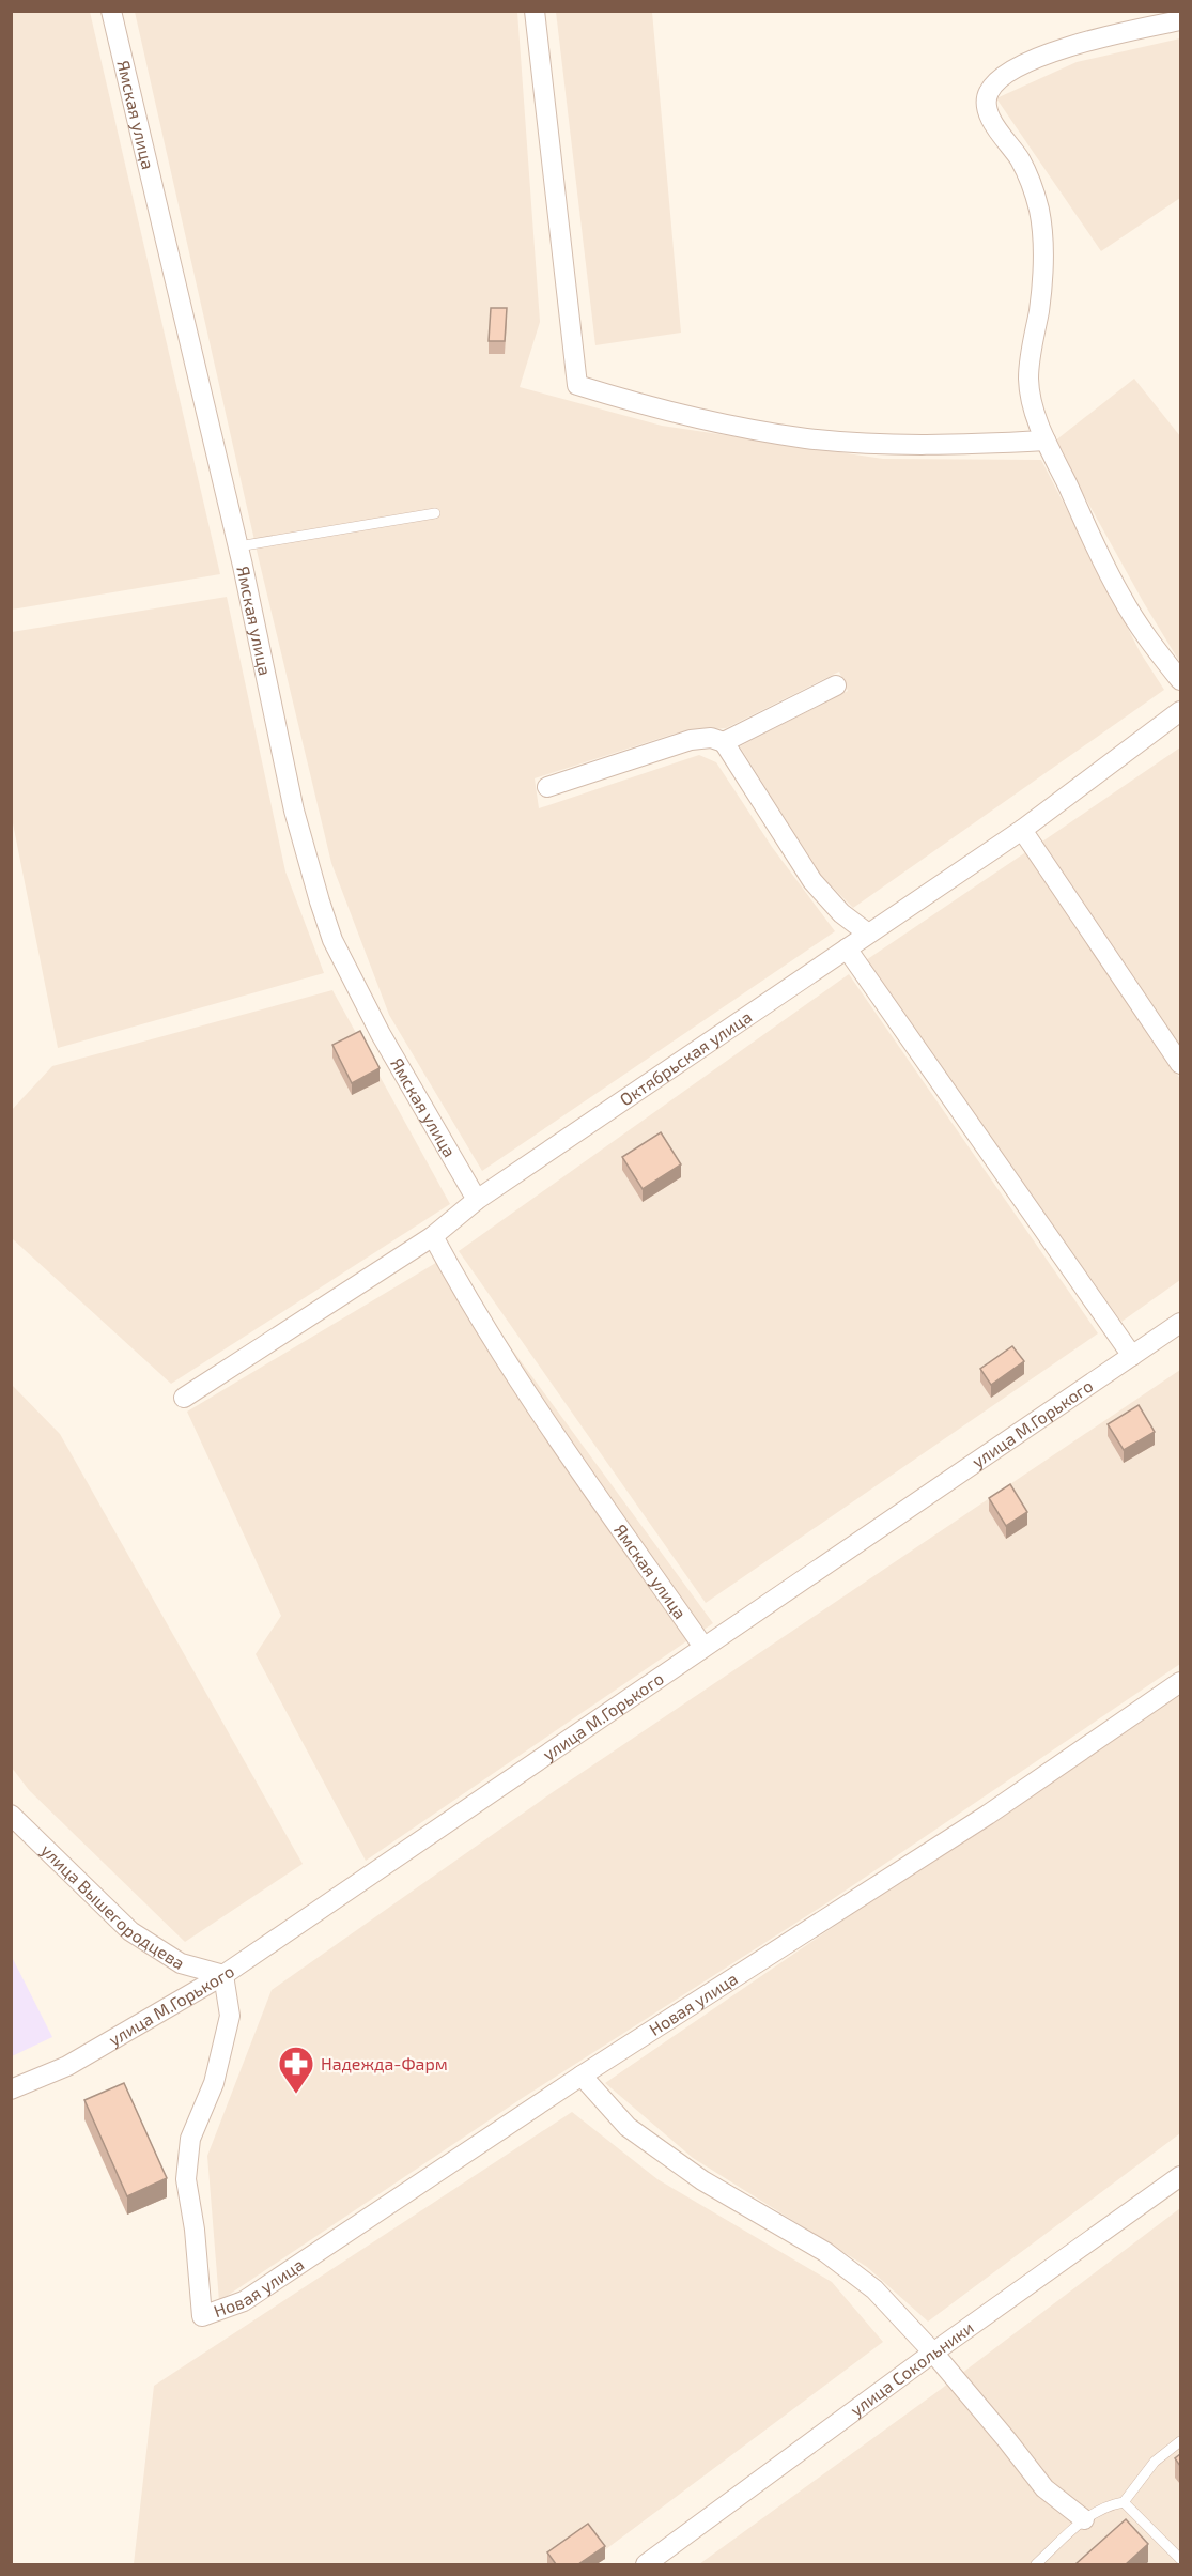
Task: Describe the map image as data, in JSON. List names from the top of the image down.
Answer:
{
  "streets": {
    "street": [
      "Ямская улица",
      "Октябрьская улица",
      "улица М.Горького",
      "улица Вышегородцева",
      "Новая улица",
      "улица Сокольники"
    ]
  },
  "crossings": [
    ["Ямская улица", "Октябрьская улица"],
    ["Ямская улица", "улица М.Горького"],
    ["улица М.Горького", "улица Вышегородцева"],
    ["улица М.Горького", "Новая улица"],
    ["улица Вышегородцева", "Новая улица"]
  ],
  "places": {
    "pharmacy": ["Надежда-Фарм"]
  }
}
